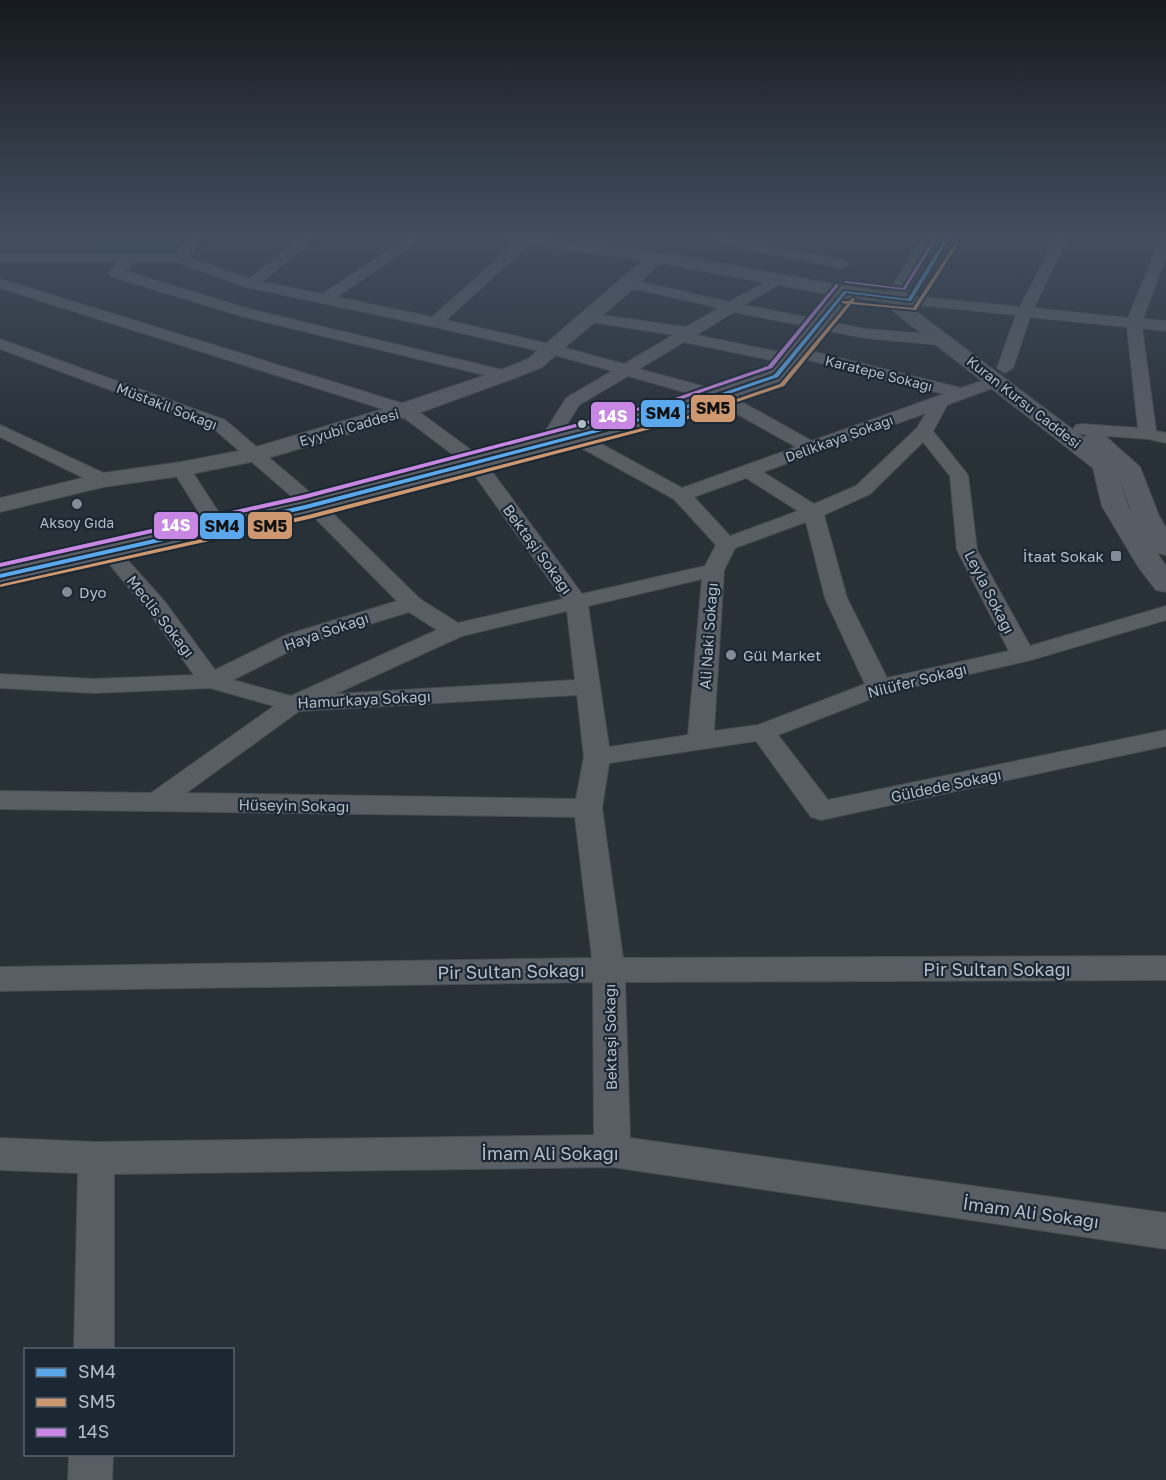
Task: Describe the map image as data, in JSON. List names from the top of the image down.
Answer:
{
  "streets": {
    "main road": ["Kuran Kursu Caddesi"],
    "street": [
      "Karatepe Sokağı",
      "Müstakil Sokağı",
      "Eyyubi Caddesi",
      "Delikkaya Sokağı",
      "Bektaşi Sokağı",
      "Leyla Sokağı",
      "Meclis Sokağı",
      "Haya Sokağı",
      "Ali Naki Sokağı",
      "Nilüfer Sokağı",
      "Hamurkaya Sokağı",
      "Güldede Sokağı",
      "Hüseyin Sokağı",
      "Pir Sultan Sokağı",
      "İmam Ali Sokağı"
    ]
  },
  "crossings": [
    ["Karatepe Sokağı", "Eyyubi Caddesi"],
    ["Karatepe Sokağı", "Delikkaya Sokağı"],
    ["Kuran Kursu Caddesi", "Delikkaya Sokağı"],
    ["Müstakil Sokağı", "Eyyubi Caddesi"],
    ["Eyyubi Caddesi", "Bektaşi Sokağı"],
    ["Bektaşi Sokağı", "Nilüfer Sokağı"],
    ["Bektaşi Sokağı", "Hamurkaya Sokağı"],
    ["Bektaşi Sokağı", "Hüseyin Sokağı"],
    ["Bektaşi Sokağı", "Pir Sultan Sokağı"],
    ["Bektaşi Sokağı", "İmam Ali Sokağı"],
    ["Leyla Sokağı", "Nilüfer Sokağı"],
    ["Meclis Sokağı", "Haya Sokağı"],
    ["Meclis Sokağı", "Hamurkaya Sokağı"],
    ["Haya Sokağı", "Hamurkaya Sokağı"],
    ["Ali Naki Sokağı", "Nilüfer Sokağı"],
    ["Nilüfer Sokağı", "Güldede Sokağı"]
  ],
  "places": {
    "other": ["Aksoy Gıda", "Dyo", "Gül Market"],
    "transit": ["İtaat Sokak"]
  },
  "lines": ["transit line SM4", "transit line SM5", "transit line 14S"],
  "legend": ["SM4", "SM5", "14S"]
}
